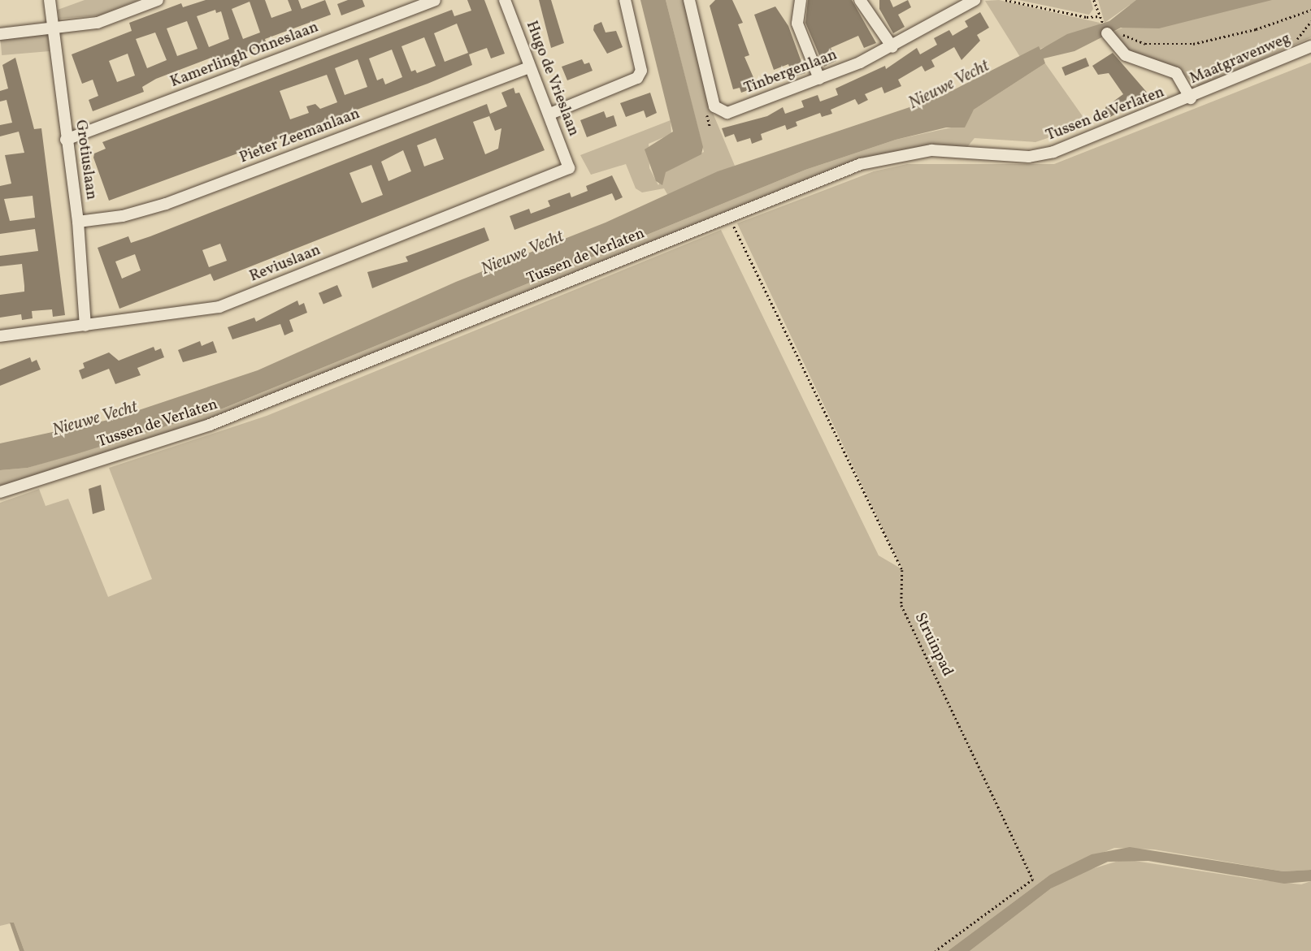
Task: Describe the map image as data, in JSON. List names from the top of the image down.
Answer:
{
  "streets": {
    "street": [
      "Kamerlingh Onneslaan",
      "Maatgravenweg",
      "Tinbergenlaan",
      "Hugo de Vrieslaan",
      "Tussen de Verlaten",
      "Pieter Zeemanlaan",
      "Grotiuslaan",
      "Reviuslaan"
    ],
    "path": ["Struinpad"]
  },
  "crossings": [
    ["Kamerlingh Onneslaan", "Grotiuslaan"],
    ["Maatgravenweg", "Tussen de Verlaten"],
    ["Hugo de Vrieslaan", "Pieter Zeemanlaan"],
    ["Hugo de Vrieslaan", "Reviuslaan"],
    ["Tussen de Verlaten", "Struinpad"],
    ["Pieter Zeemanlaan", "Grotiuslaan"],
    ["Grotiuslaan", "Reviuslaan"]
  ],
  "water": ["Nieuwe Vecht"]
}
